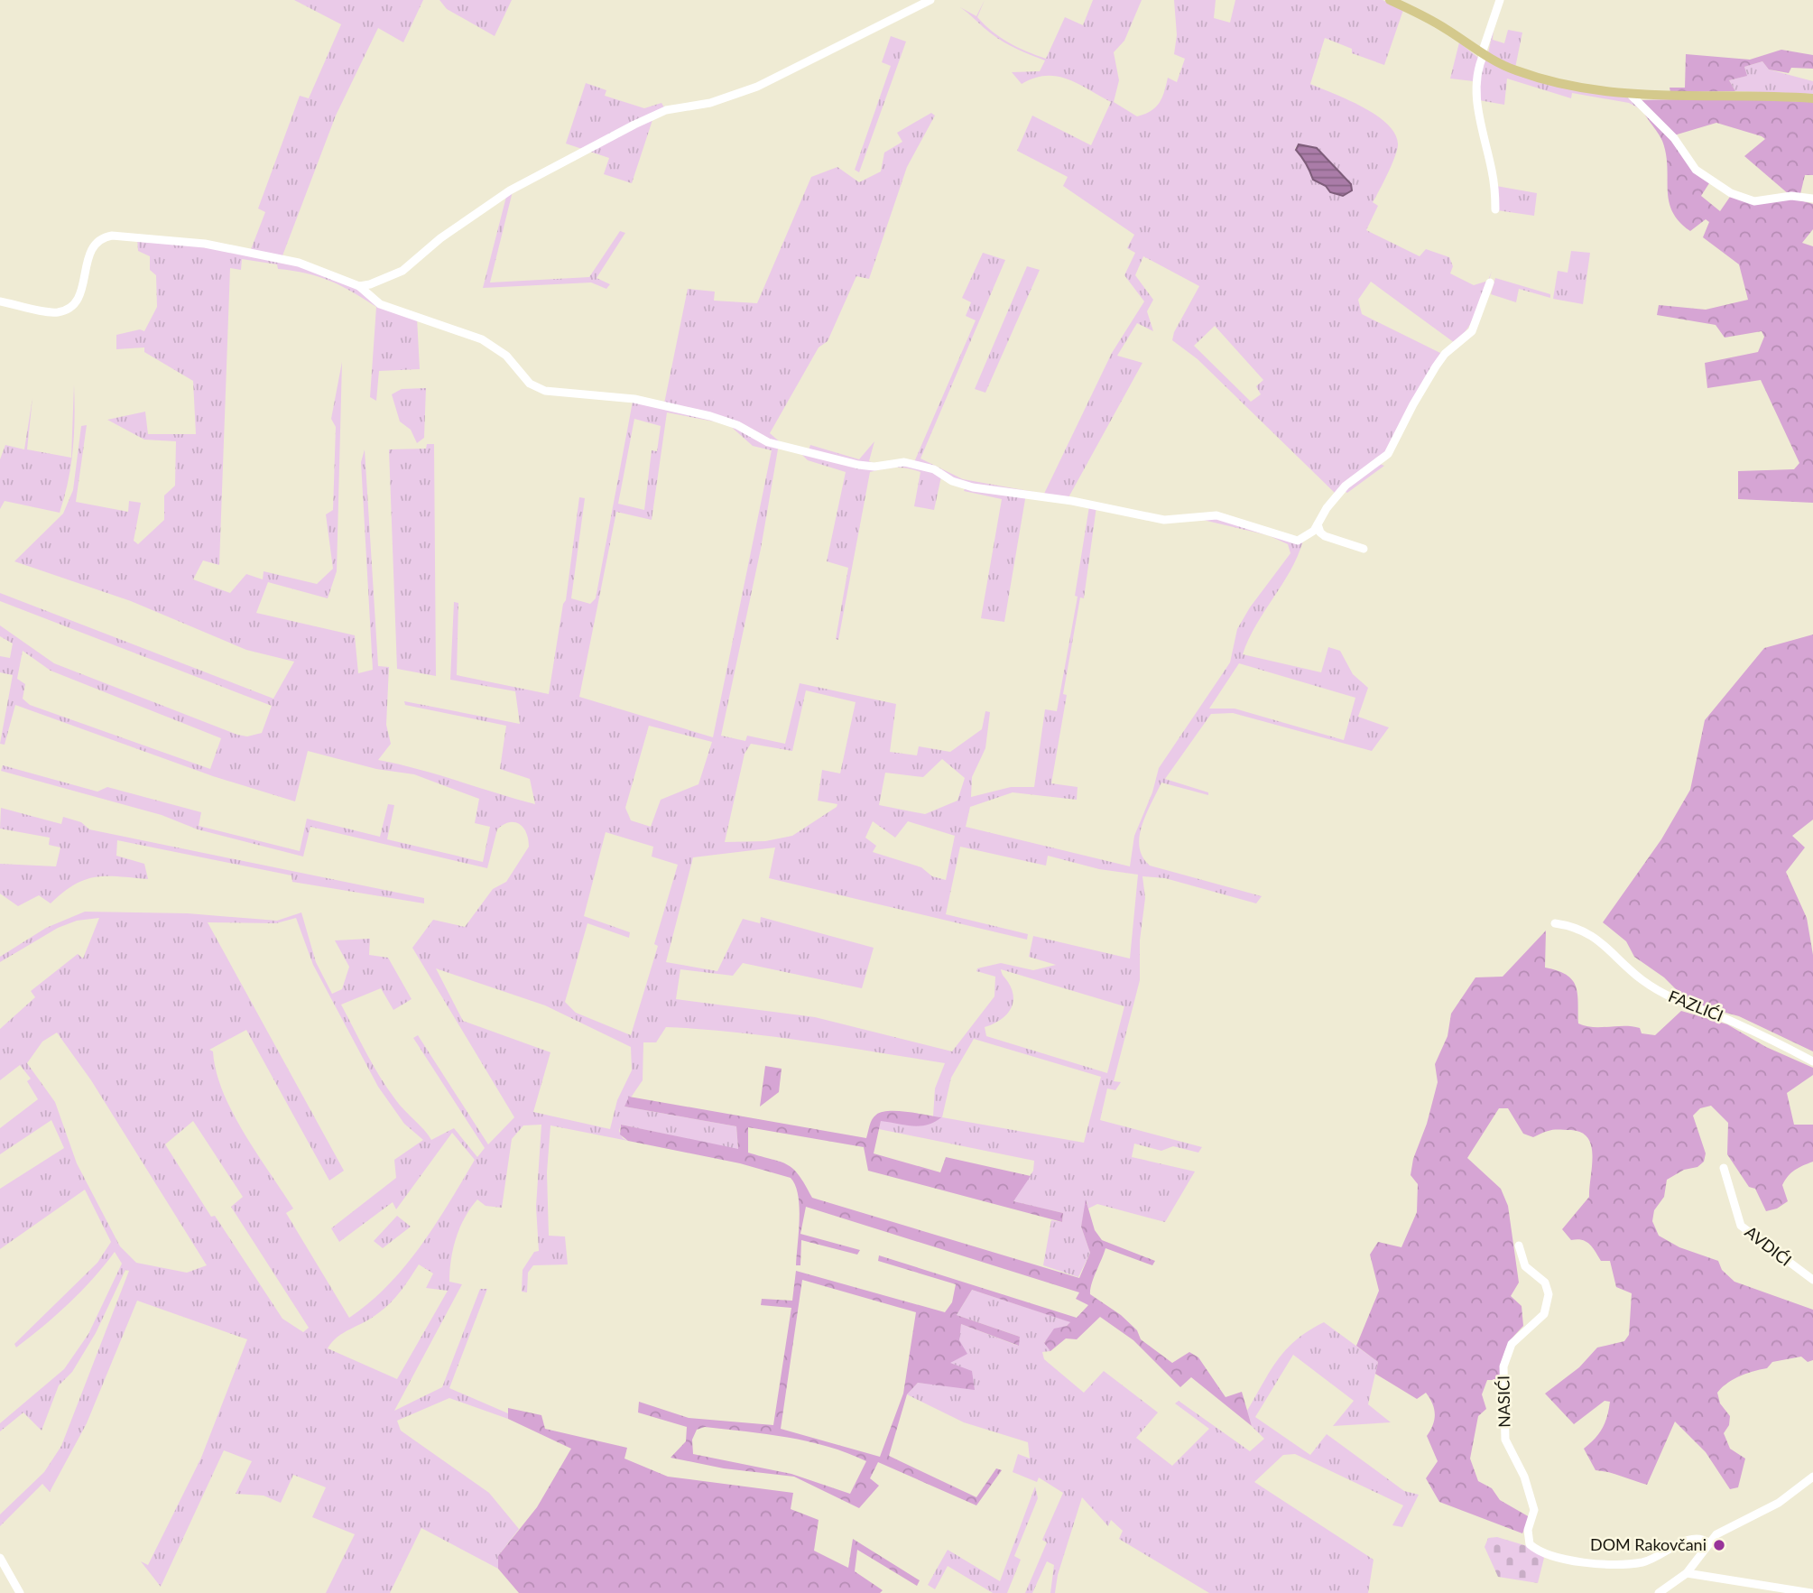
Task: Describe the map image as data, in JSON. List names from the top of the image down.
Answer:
{
  "streets": {
    "street": ["FAZLIĆI", "AVDIĆI", "NASIĆI"]
  },
  "places": ["DOM Rakovčani"]
}
